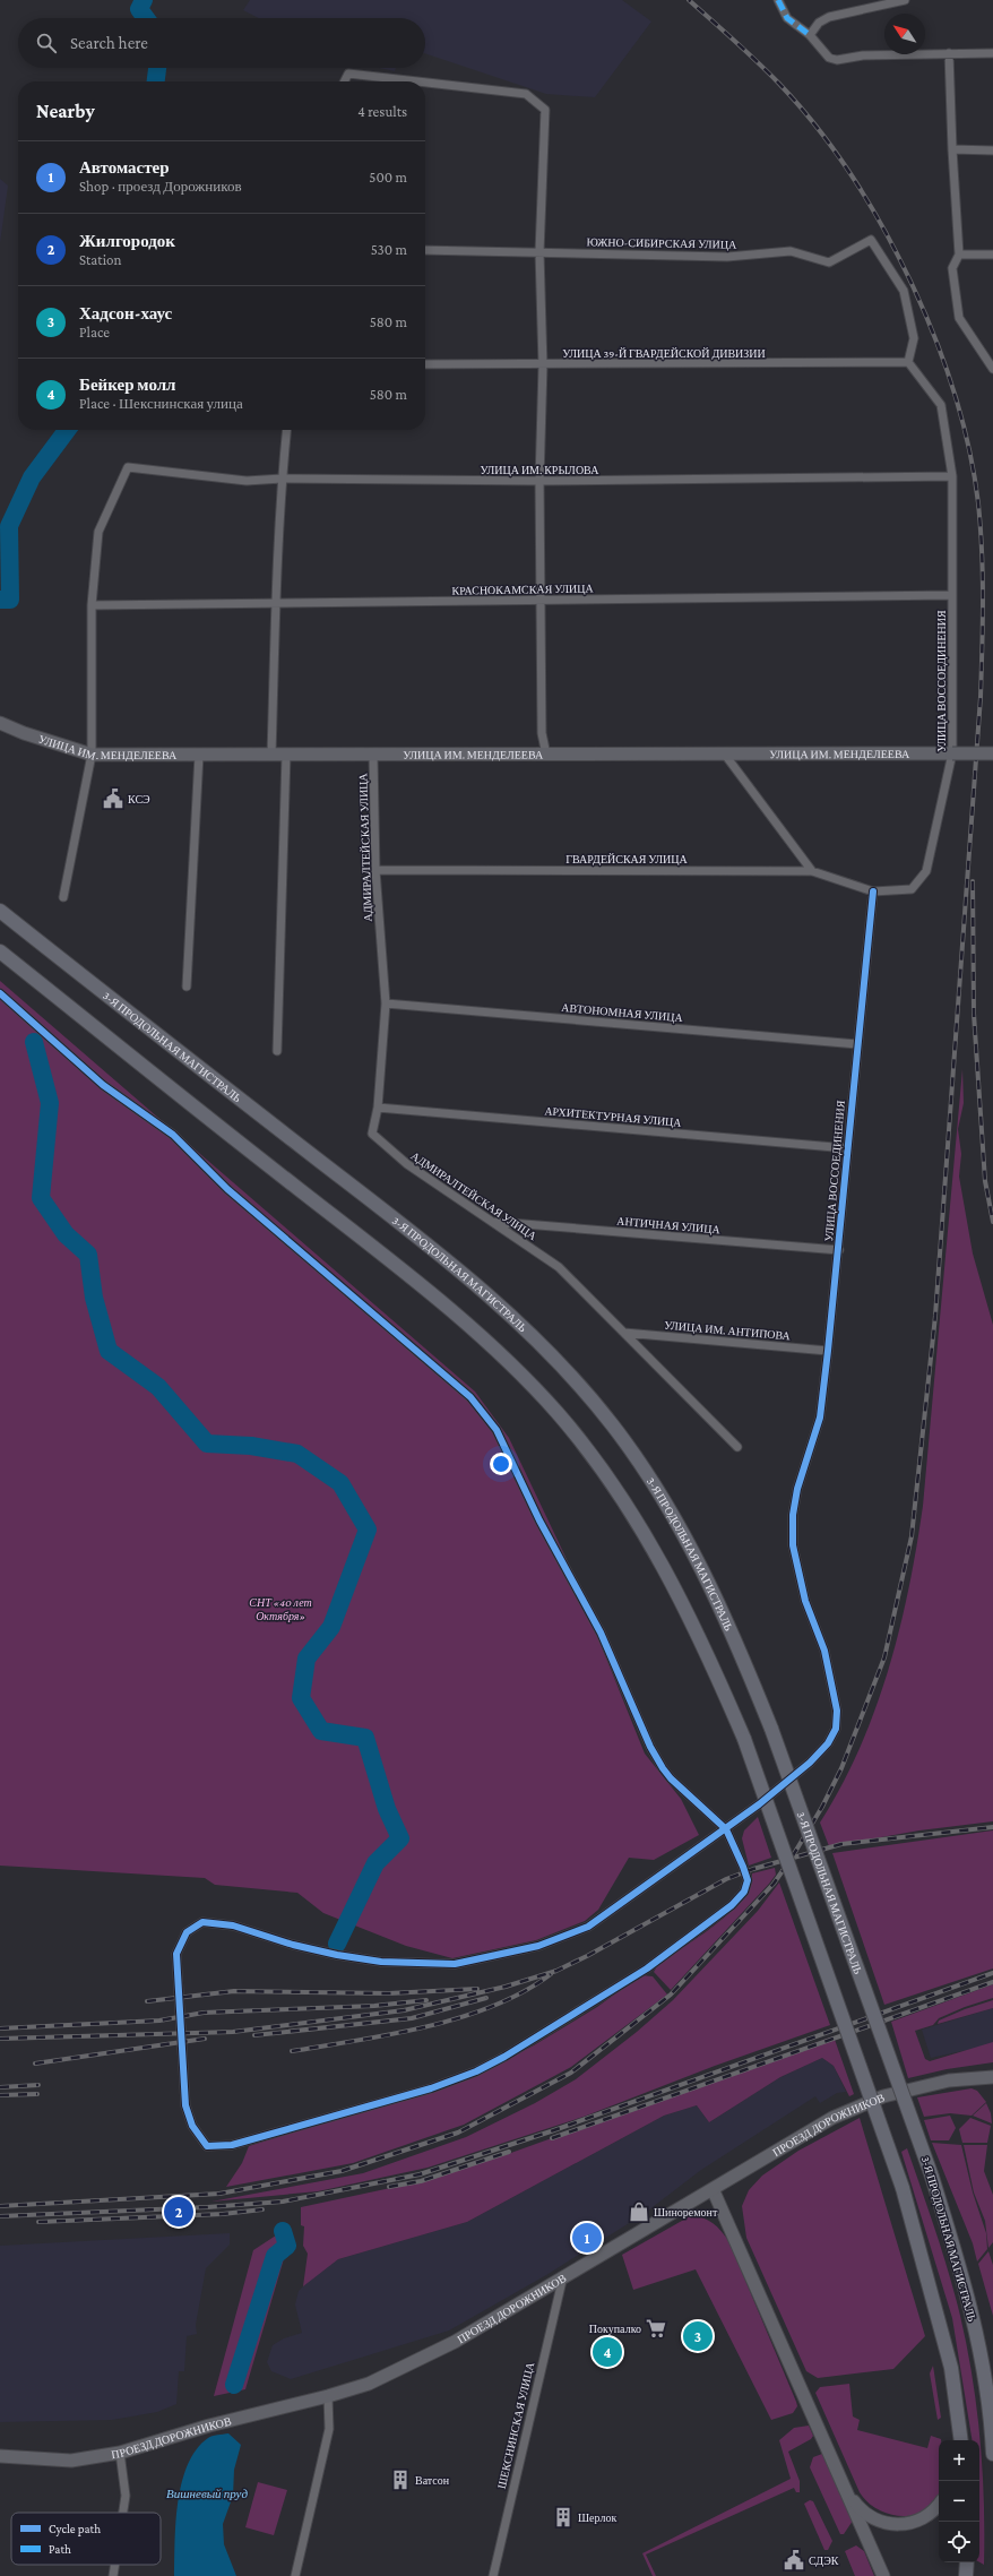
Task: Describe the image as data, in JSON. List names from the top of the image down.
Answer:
{
  "streets": {
    "highway": ["3-Я ПРОДОЛЬНАЯ МАГИСТРАЛЬ"],
    "main road": ["УЛИЦА ИМ. МЕНДЕЛЕЕВА", "ПРОЕЗД ДОРОЖНИКОВ"],
    "street": [
      "ЮЖНО-СИБИРСКАЯ УЛИЦА",
      "УЛИЦА 39-Й ГВАРДЕЙСКОЙ ДИВИЗИИ",
      "УЛИЦА ИМ. КРЫЛОВА",
      "КРАСНОКАМСКАЯ УЛИЦА",
      "УЛИЦА ВОССОЕДИНЕНИЯ",
      "АДМИРАЛТЕЙСКАЯ УЛИЦА",
      "ГВАРДЕЙСКАЯ УЛИЦА",
      "АВТОНОМНАЯ УЛИЦА",
      "АРХИТЕКТУРНАЯ УЛИЦА",
      "АНТИЧНАЯ УЛИЦА",
      "УЛИЦА ИМ. АНТИПОВА",
      "ШЕКСНИНСКАЯ УЛИЦА"
    ]
  },
  "crossings": [
    ["ЮЖНО-СИБИРСКАЯ УЛИЦА", "УЛИЦА 39-Й ГВАРДЕЙСКОЙ ДИВИЗИИ"],
    ["ЮЖНО-СИБИРСКАЯ УЛИЦА", "УЛИЦА ВОССОЕДИНЕНИЯ"],
    ["УЛИЦА 39-Й ГВАРДЕЙСКОЙ ДИВИЗИИ", "УЛИЦА ВОССОЕДИНЕНИЯ"],
    ["УЛИЦА ИМ. КРЫЛОВА", "КРАСНОКАМСКАЯ УЛИЦА"],
    ["УЛИЦА ИМ. КРЫЛОВА", "УЛИЦА ВОССОЕДИНЕНИЯ"],
    ["КРАСНОКАМСКАЯ УЛИЦА", "УЛИЦА ВОССОЕДИНЕНИЯ"],
    ["УЛИЦА ВОССОЕДИНЕНИЯ", "УЛИЦА ИМ. МЕНДЕЛЕЕВА"],
    ["УЛИЦА ВОССОЕДИНЕНИЯ", "ГВАРДЕЙСКАЯ УЛИЦА"],
    ["УЛИЦА ВОССОЕДИНЕНИЯ", "АВТОНОМНАЯ УЛИЦА"],
    ["УЛИЦА ВОССОЕДИНЕНИЯ", "АРХИТЕКТУРНАЯ УЛИЦА"],
    ["УЛИЦА ВОССОЕДИНЕНИЯ", "АНТИЧНАЯ УЛИЦА"],
    ["УЛИЦА ВОССОЕДИНЕНИЯ", "УЛИЦА ИМ. АНТИПОВА"],
    ["УЛИЦА ИМ. МЕНДЕЛЕЕВА", "АДМИРАЛТЕЙСКАЯ УЛИЦА"],
    ["АДМИРАЛТЕЙСКАЯ УЛИЦА", "ГВАРДЕЙСКАЯ УЛИЦА"],
    ["АДМИРАЛТЕЙСКАЯ УЛИЦА", "АВТОНОМНАЯ УЛИЦА"],
    ["АДМИРАЛТЕЙСКАЯ УЛИЦА", "АРХИТЕКТУРНАЯ УЛИЦА"],
    ["АДМИРАЛТЕЙСКАЯ УЛИЦА", "АНТИЧНАЯ УЛИЦА"],
    ["АДМИРАЛТЕЙСКАЯ УЛИЦА", "УЛИЦА ИМ. АНТИПОВА"],
    ["ПРОЕЗД ДОРОЖНИКОВ", "ШЕКСНИНСКАЯ УЛИЦА"]
  ],
  "water": ["Вишневый пруд"],
  "parks": ["СНТ «40 лет Октября»"],
  "places": {
    "public building": ["КСЭ", "СДЭК"],
    "shop": ["Шиноремонт"],
    "supermarket": ["Покупалко"],
    "building": ["Ватсон", "Шерлок"]
  },
  "legend": ["Cycle path", "Path"],
  "north": "top left",
  "page": {
    "search": "Search here",
    "heading": ["Nearby", "4 results"],
    "list": [
      {
        "mark": "1",
        "name": "Автомастер",
        "note": "Shop · проезд Дорожников",
        "value": "500 m"
      },
      {
        "mark": "2",
        "name": "Жилгородок",
        "note": "Station",
        "value": "530 m"
      },
      {
        "mark": "3",
        "name": "Хадсон-хаус",
        "note": "Place",
        "value": "580 m"
      },
      {
        "mark": "4",
        "name": "Бейкер молл",
        "note": "Place · Шекснинская улица",
        "value": "580 m"
      }
    ],
    "pins": [
      "2",
      "1",
      "3",
      "4"
    ],
    "map_buttons": ["+", "−"]
  }
}
